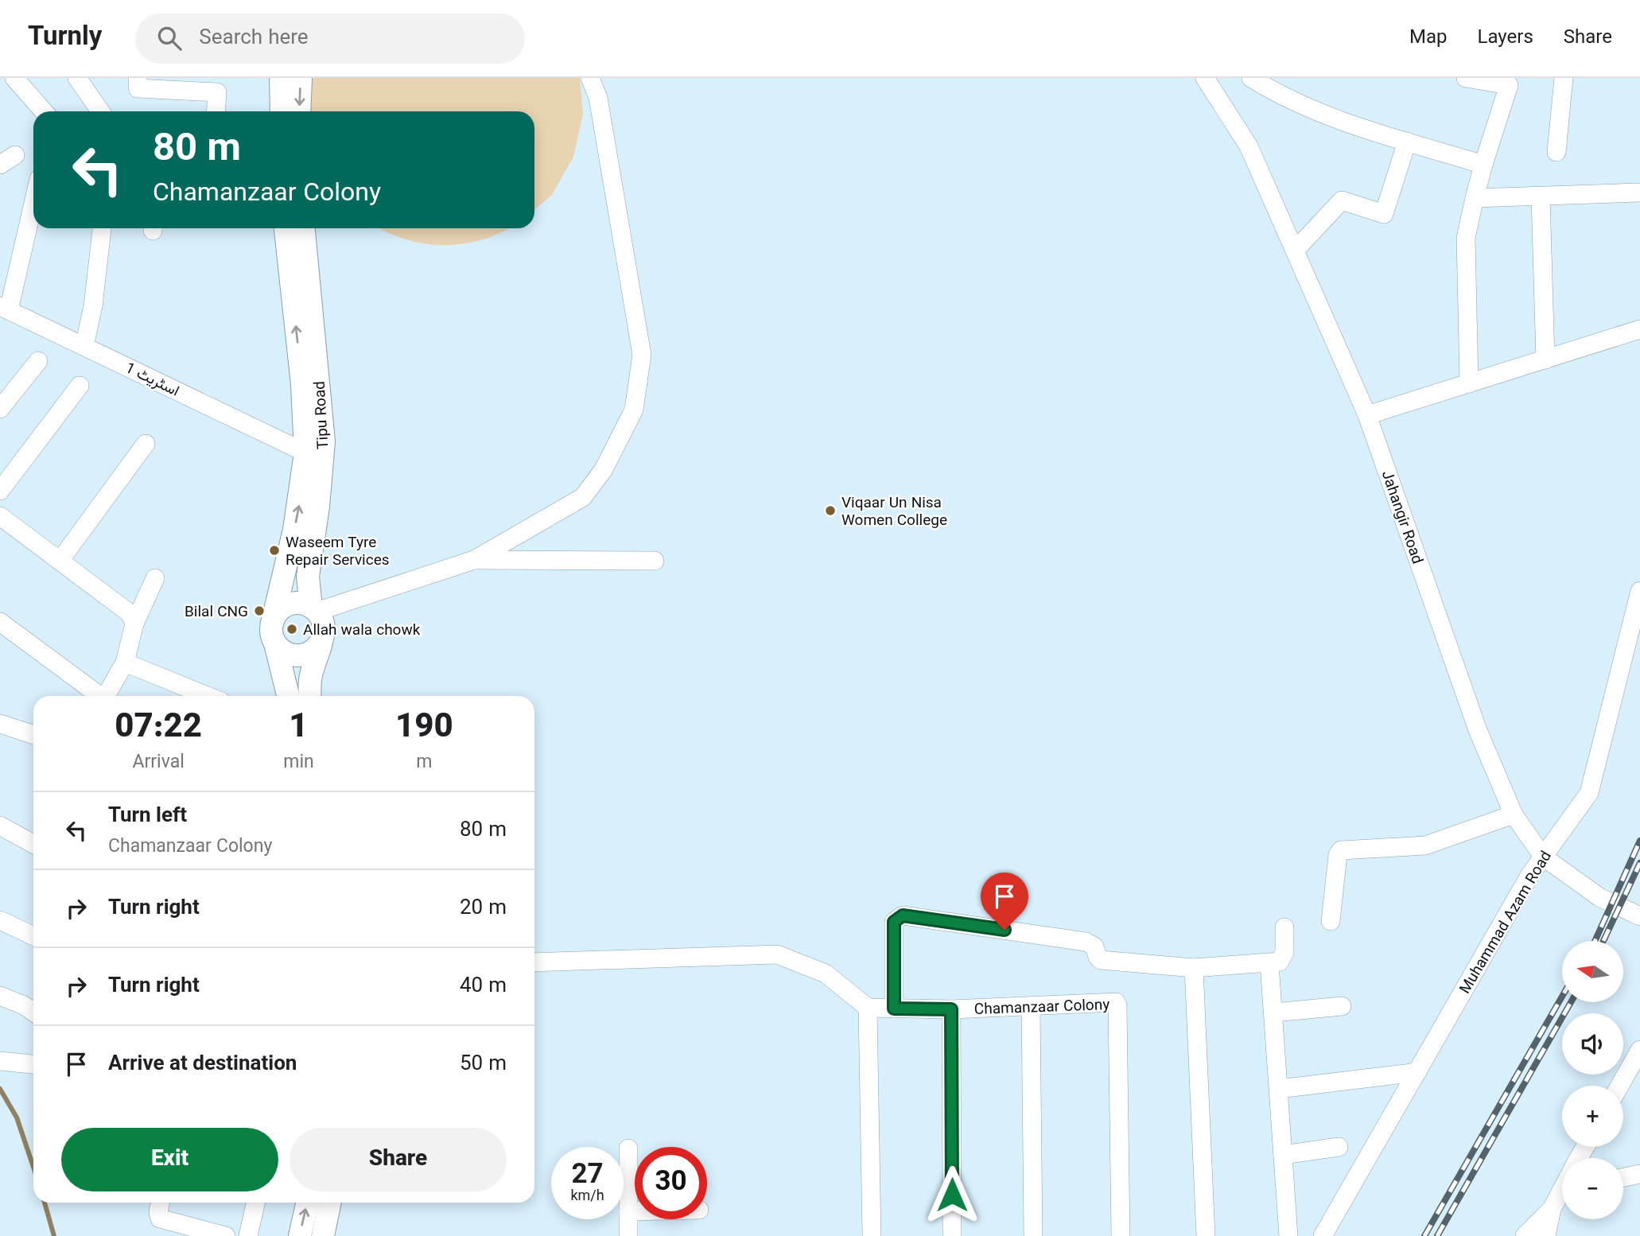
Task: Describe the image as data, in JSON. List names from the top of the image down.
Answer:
{
  "streets": {
    "main road": ["Tipu Road"],
    "street": [
      "اسٹریٹ 1",
      "Jahangir Road",
      "Muhammad Azam Road",
      "Chamanzaar Colony"
    ]
  },
  "crossings": [
    ["Jahangir Road", "Muhammad Azam Road"]
  ],
  "places": [
    "Viqaar Un Nisa Women College",
    "Waseem Tyre Repair Services",
    "Bilal CNG",
    "Allah wala chowk"
  ],
  "north": "left",
  "page": {
    "header": "Turnly",
    "search": "Search here",
    "nav": ["Map", "Layers", "Share"],
    "turn": ["80 m", "Chamanzaar Colony"],
    "eta": [
      "07:22",
      "Arrival",
      "1",
      "min",
      "190",
      "m"
    ],
    "list": [
      {
        "name": "Turn left",
        "note": "Chamanzaar Colony",
        "value": "80 m"
      },
      {
        "name": "Turn right",
        "value": "20 m"
      },
      {
        "name": "Turn right",
        "value": "40 m"
      },
      {
        "name": "Arrive at destination",
        "value": "50 m"
      }
    ],
    "map_buttons": ["+", "−"],
    "buttons": ["Exit", "Share"],
    "speed": "27 km/h",
    "limit": "30"
  }
}
